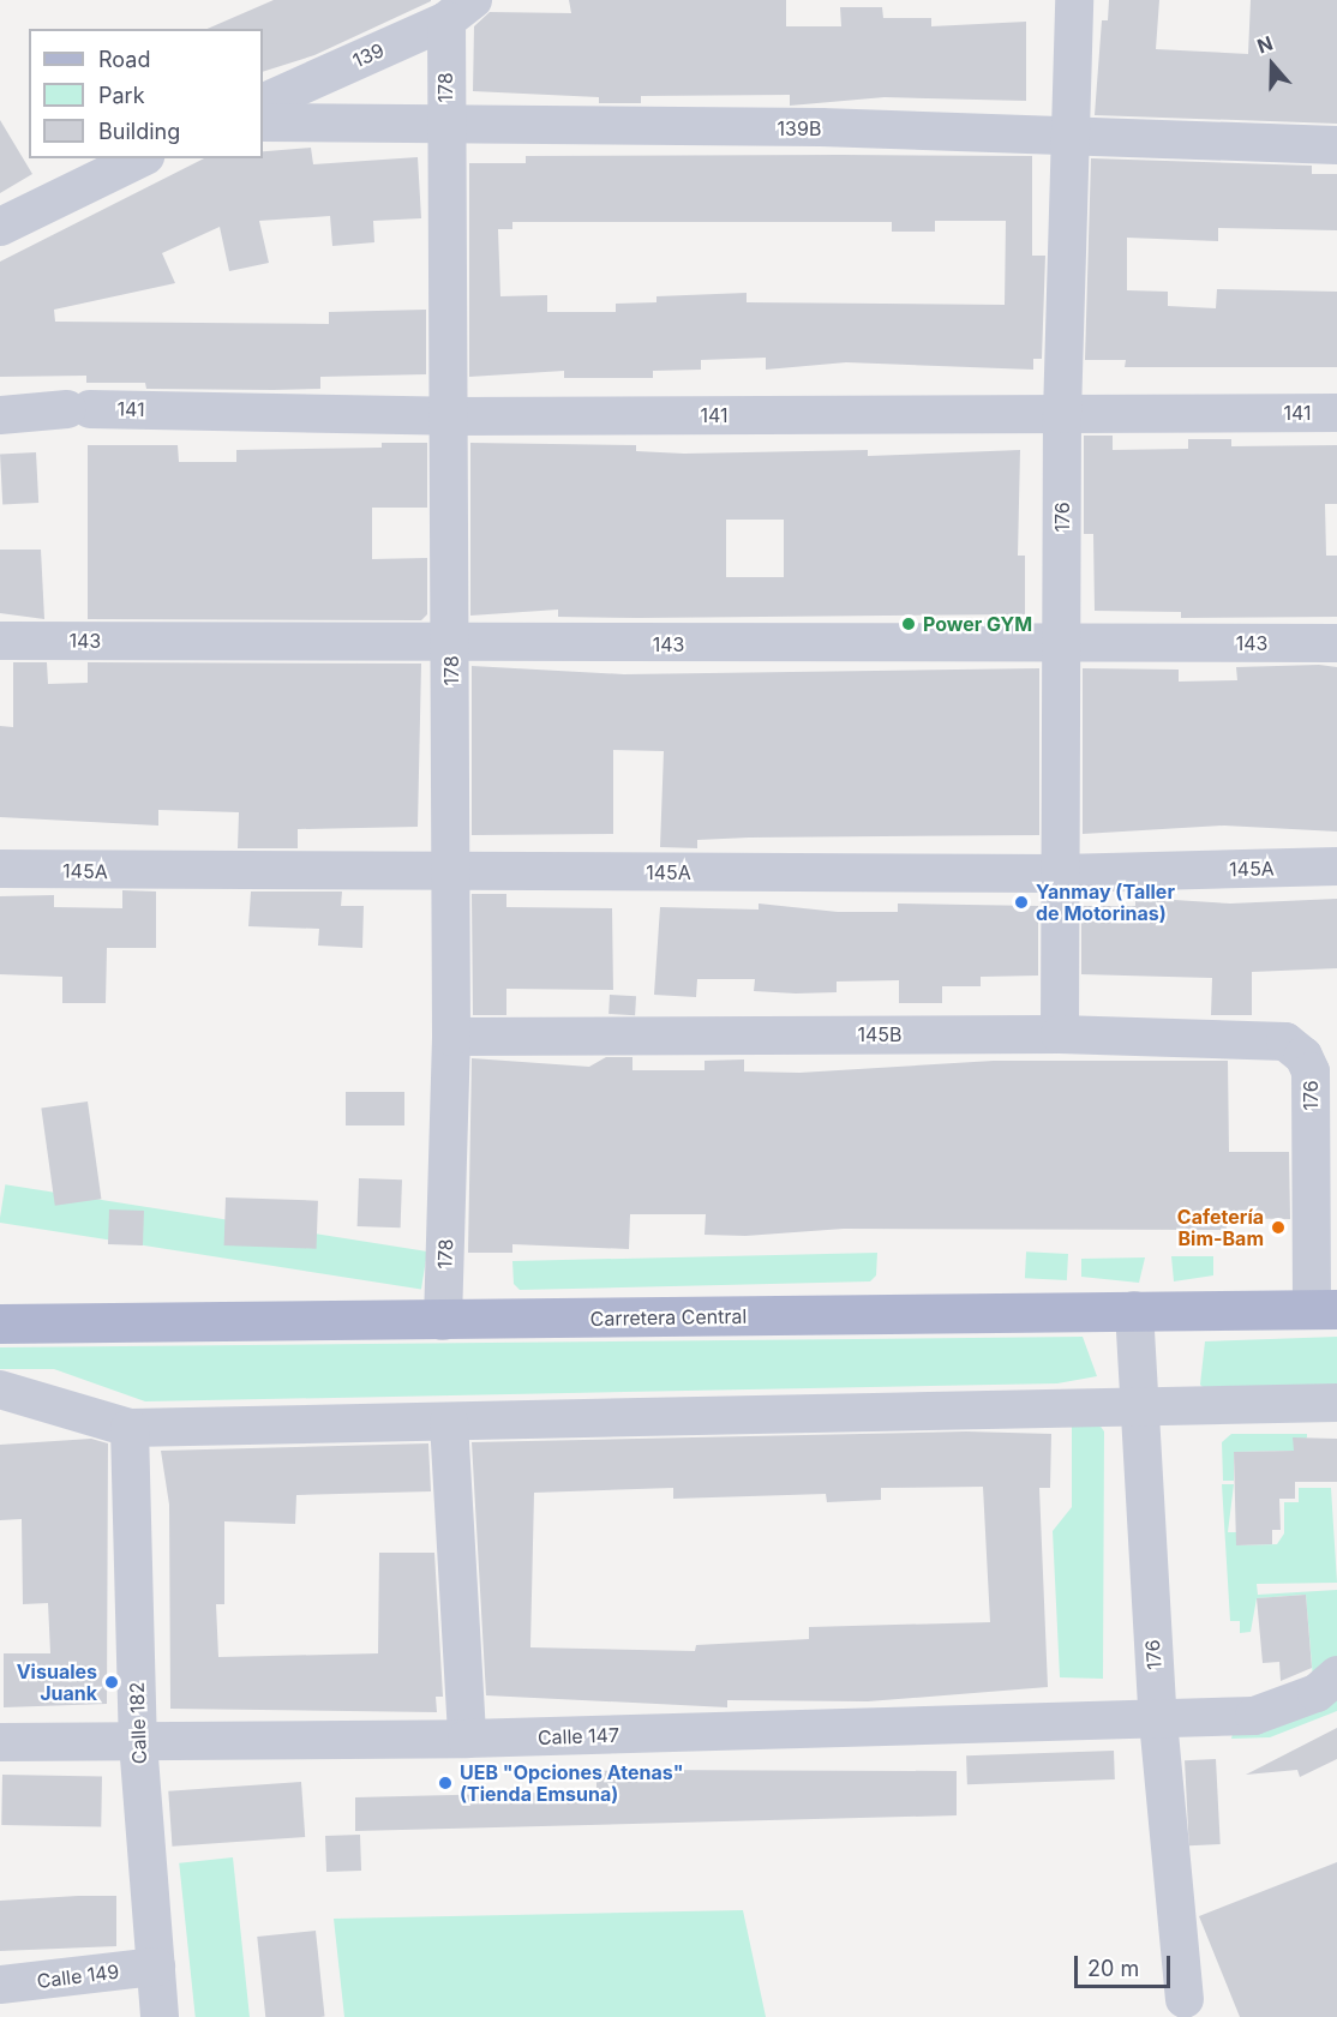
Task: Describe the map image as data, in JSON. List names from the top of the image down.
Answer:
{
  "streets": {
    "main road": ["Carretera Central"],
    "street": [
      "139",
      "178",
      "139B",
      "141",
      "176",
      "143",
      "145A",
      "145B",
      "Calle 182",
      "Calle 147",
      "Calle 149"
    ]
  },
  "crossings": [
    ["139", "178"],
    ["178", "139B"],
    ["178", "141"],
    ["178", "143"],
    ["178", "145A"],
    ["178", "145B"],
    ["178", "Carretera Central"],
    ["139B", "176"],
    ["141", "176"],
    ["176", "143"],
    ["176", "145A"],
    ["176", "145B"],
    ["176", "Carretera Central"],
    ["176", "Calle 147"],
    ["Calle 182", "Calle 147"],
    ["Calle 182", "Calle 149"]
  ],
  "places": [
    "Power GYM",
    "Yanmay (Taller de Motorinas)",
    "Cafetería Bim-Bam",
    "Visuales Juank",
    "UEB \"Opciones Atenas\" (Tienda Emsuna)"
  ],
  "legend": ["Road", "Park", "Building"],
  "scale_bar": "20 m",
  "north": "top"
}
